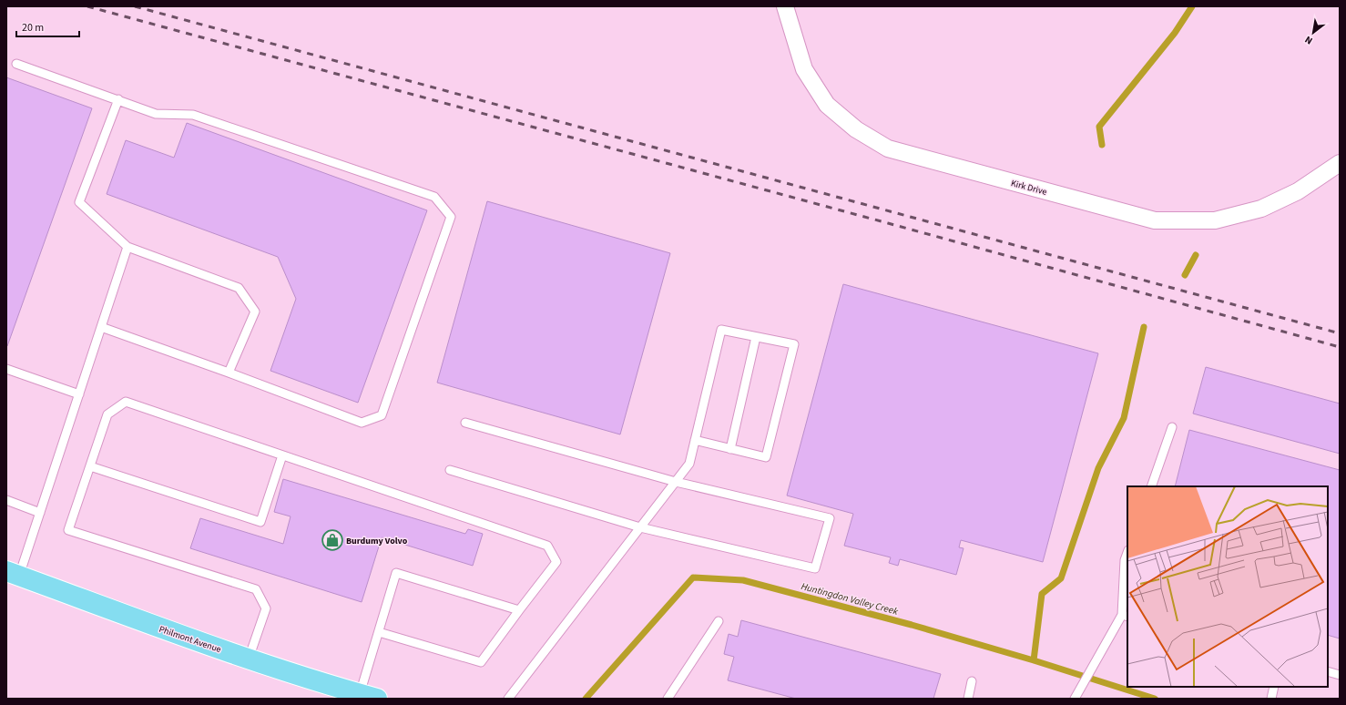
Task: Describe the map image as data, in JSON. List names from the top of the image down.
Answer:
{
  "streets": {
    "main road": ["Philmont Avenue"],
    "street": ["Kirk Drive"]
  },
  "water": ["Huntingdon Valley Creek"],
  "places": {
    "shop": ["Burdumy Volvo"]
  },
  "scale_bar": "20 m",
  "north": "bottom left"
}
